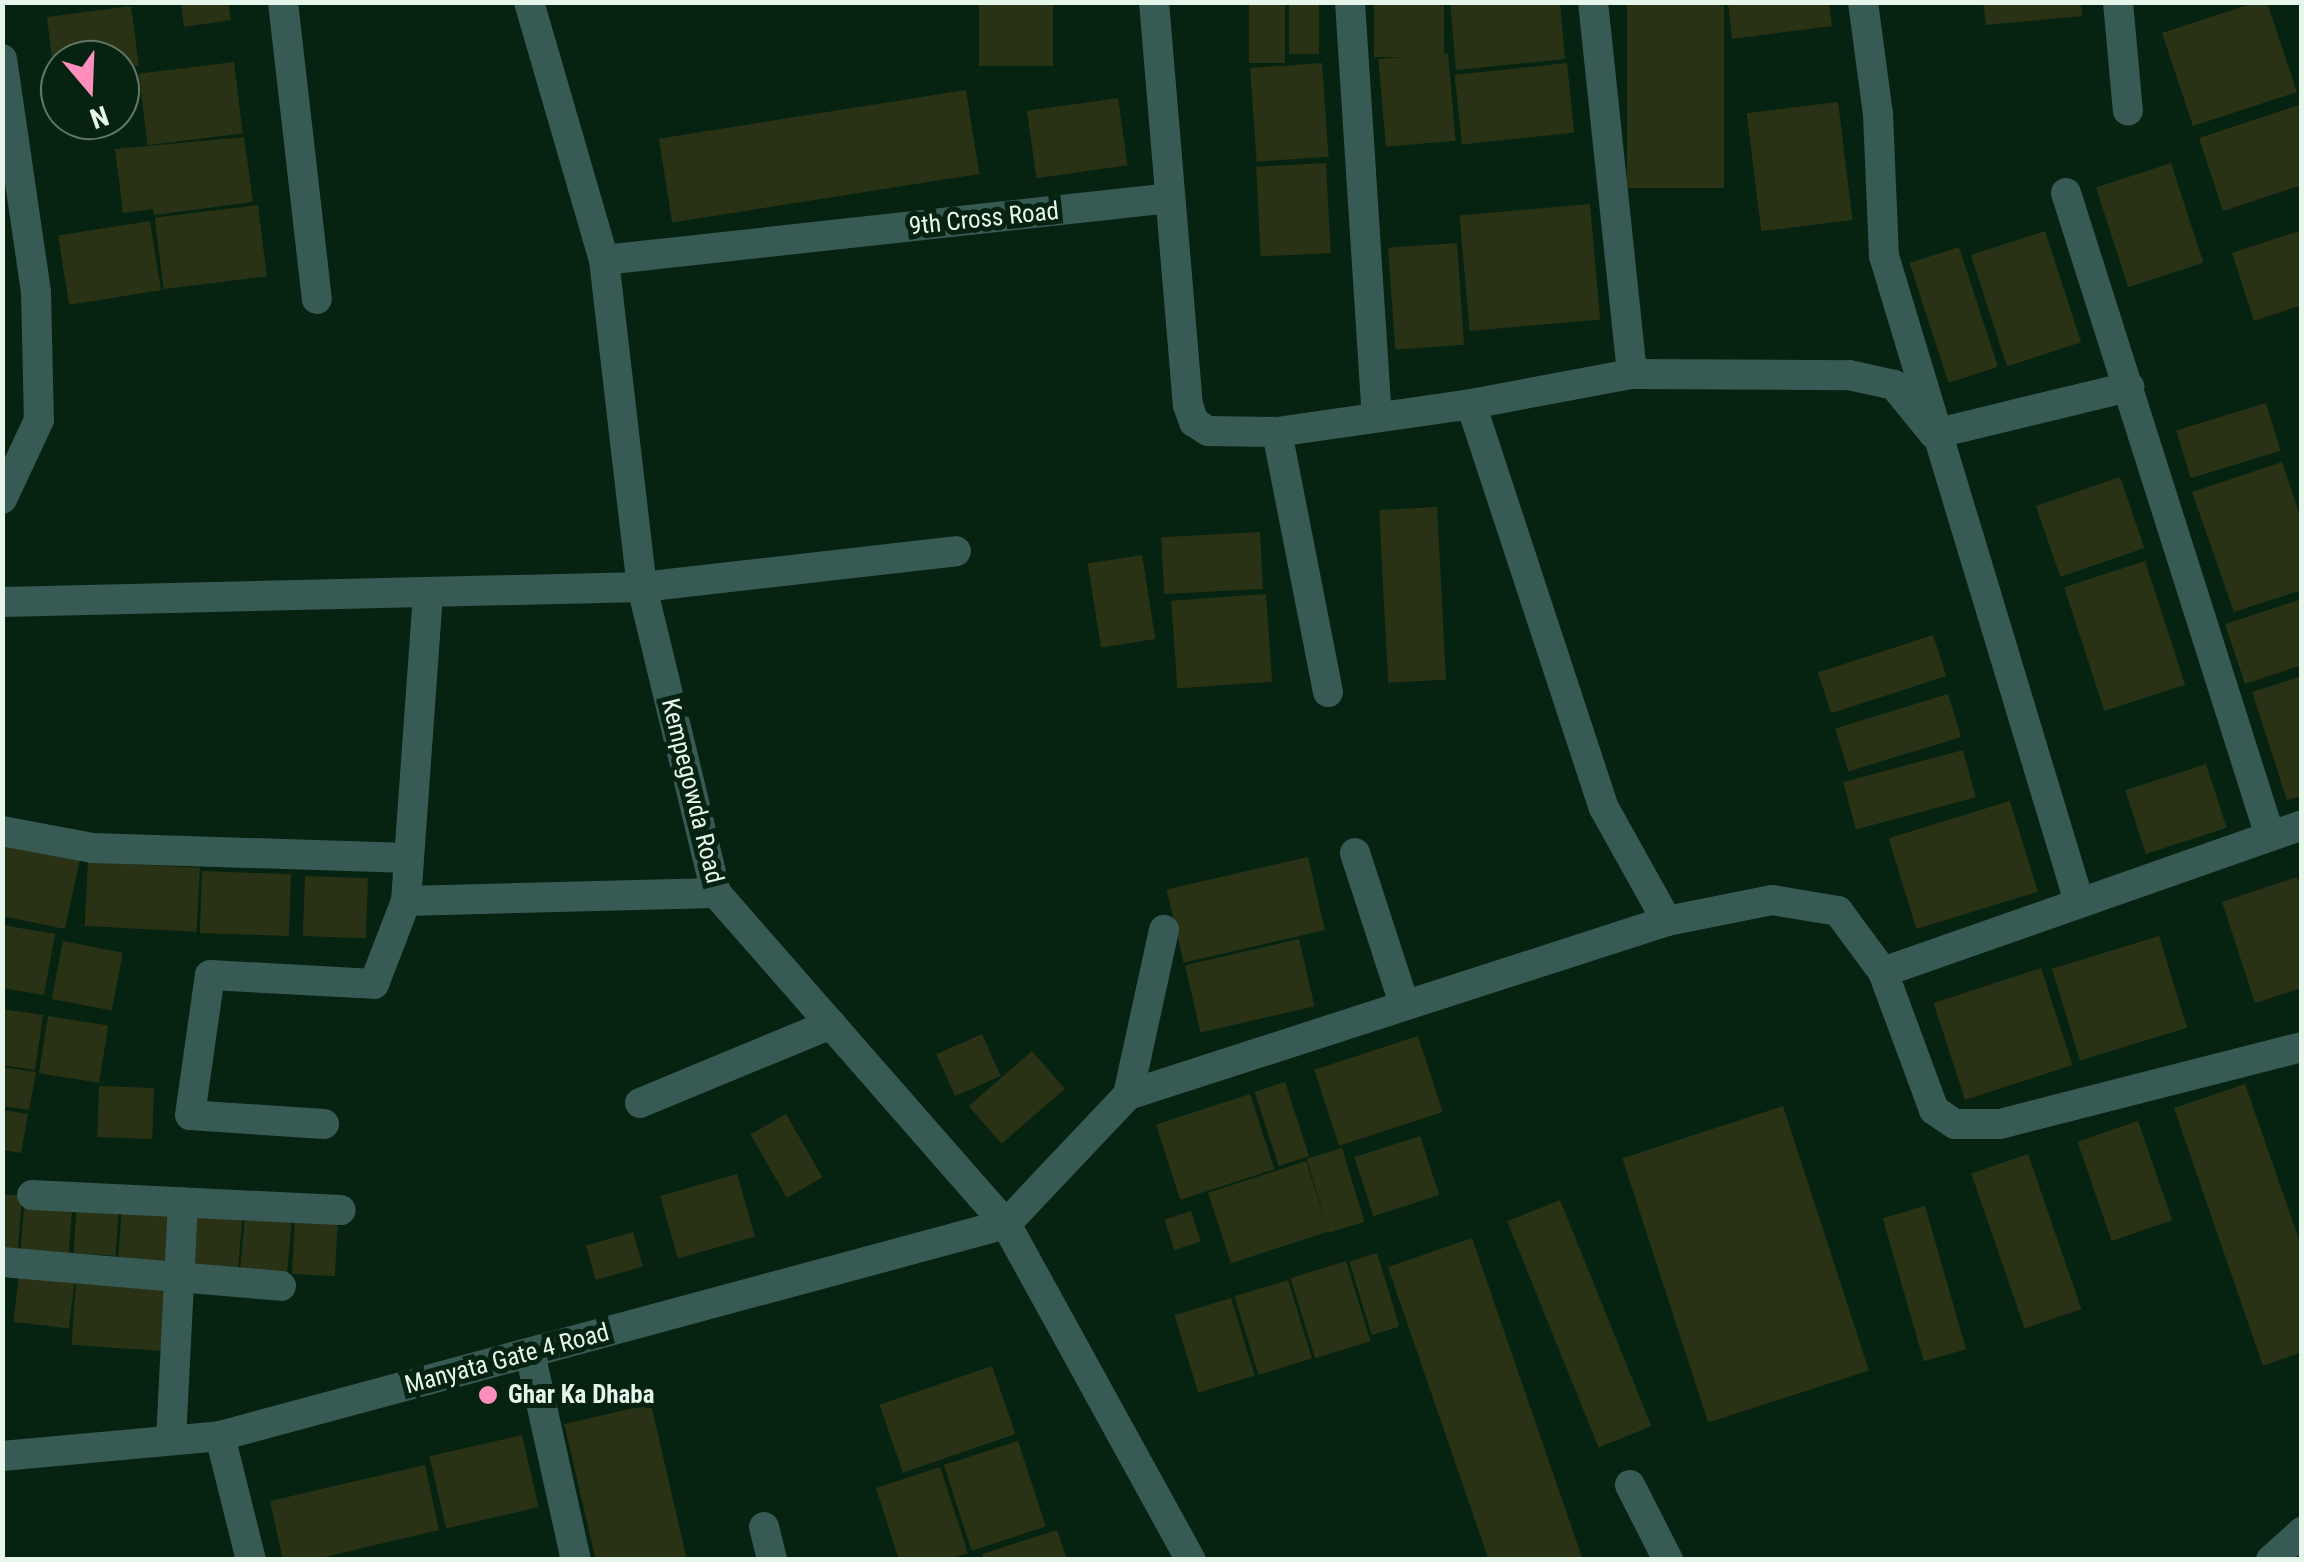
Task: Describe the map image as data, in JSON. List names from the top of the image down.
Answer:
{
  "streets": {
    "street": ["9th Cross Road", "Kempegowda Road", "Manyata Gate 4 Road"]
  },
  "crossings": [
    ["9th Cross Road", "Kempegowda Road"],
    ["Kempegowda Road", "Manyata Gate 4 Road"]
  ],
  "places": ["Ghar Ka Dhaba"],
  "north": "bottom"
}
